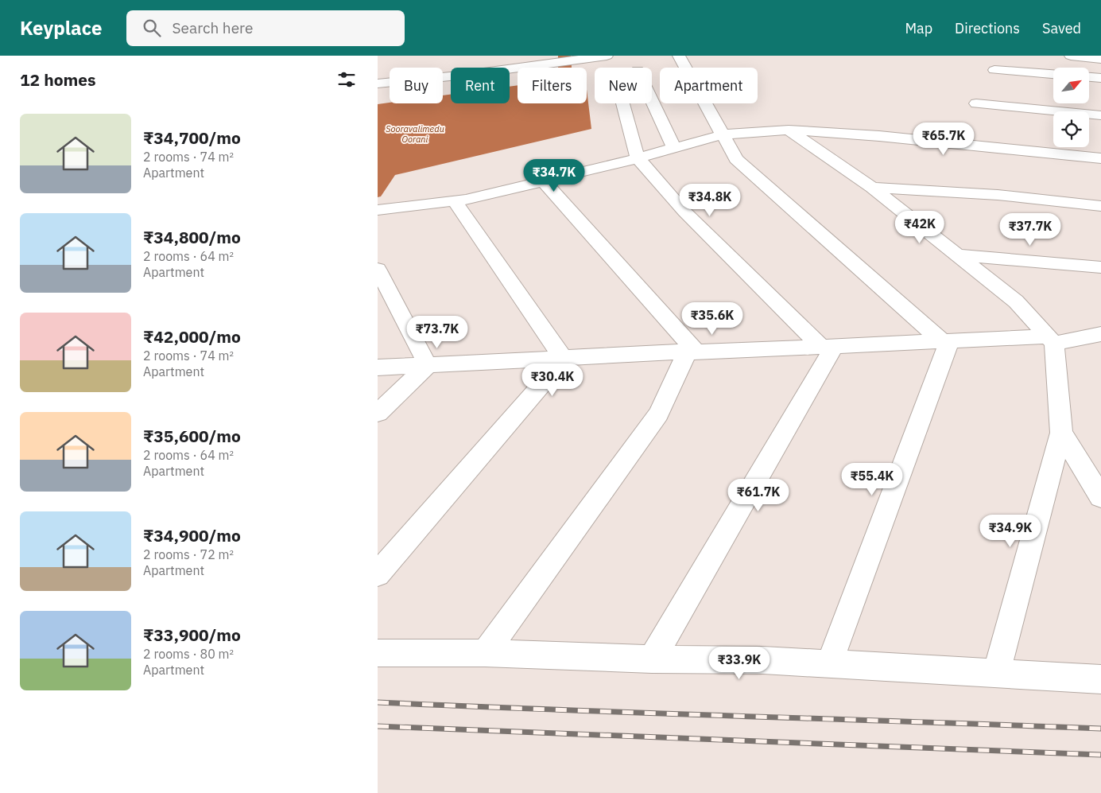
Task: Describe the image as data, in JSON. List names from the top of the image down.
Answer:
{
  "water": ["Sooravalimedu Oorani"],
  "north": "top right",
  "page": {
    "header": "Keyplace",
    "search": "Search here",
    "nav": ["Map", "Directions", "Saved"],
    "heading": "12 homes",
    "chip": [
      "Buy",
      "Rent",
      "Filters",
      "New",
      "Apartment"
    ],
    "list": [
      {
        "name": "₹34,700/mo",
        "note": "2 rooms · 74 m² · Apartment"
      },
      {
        "name": "₹34,800/mo",
        "note": "2 rooms · 64 m² · Apartment"
      },
      {
        "name": "₹42,000/mo",
        "note": "2 rooms · 74 m² · Apartment"
      },
      {
        "name": "₹35,600/mo",
        "note": "2 rooms · 64 m² · Apartment"
      },
      {
        "name": "₹34,900/mo",
        "note": "2 rooms · 72 m² · Apartment"
      },
      {
        "name": "₹33,900/mo",
        "note": "2 rooms · 80 m² · Apartment"
      }
    ],
    "price": [
      "₹65.7K",
      "₹34.7K",
      "₹34.8K",
      "₹42K",
      "₹37.7K",
      "₹35.6K",
      "₹73.7K",
      "₹30.4K",
      "₹55.4K",
      "₹61.7K",
      "₹34.9K",
      "₹33.9K"
    ]
  }
}
